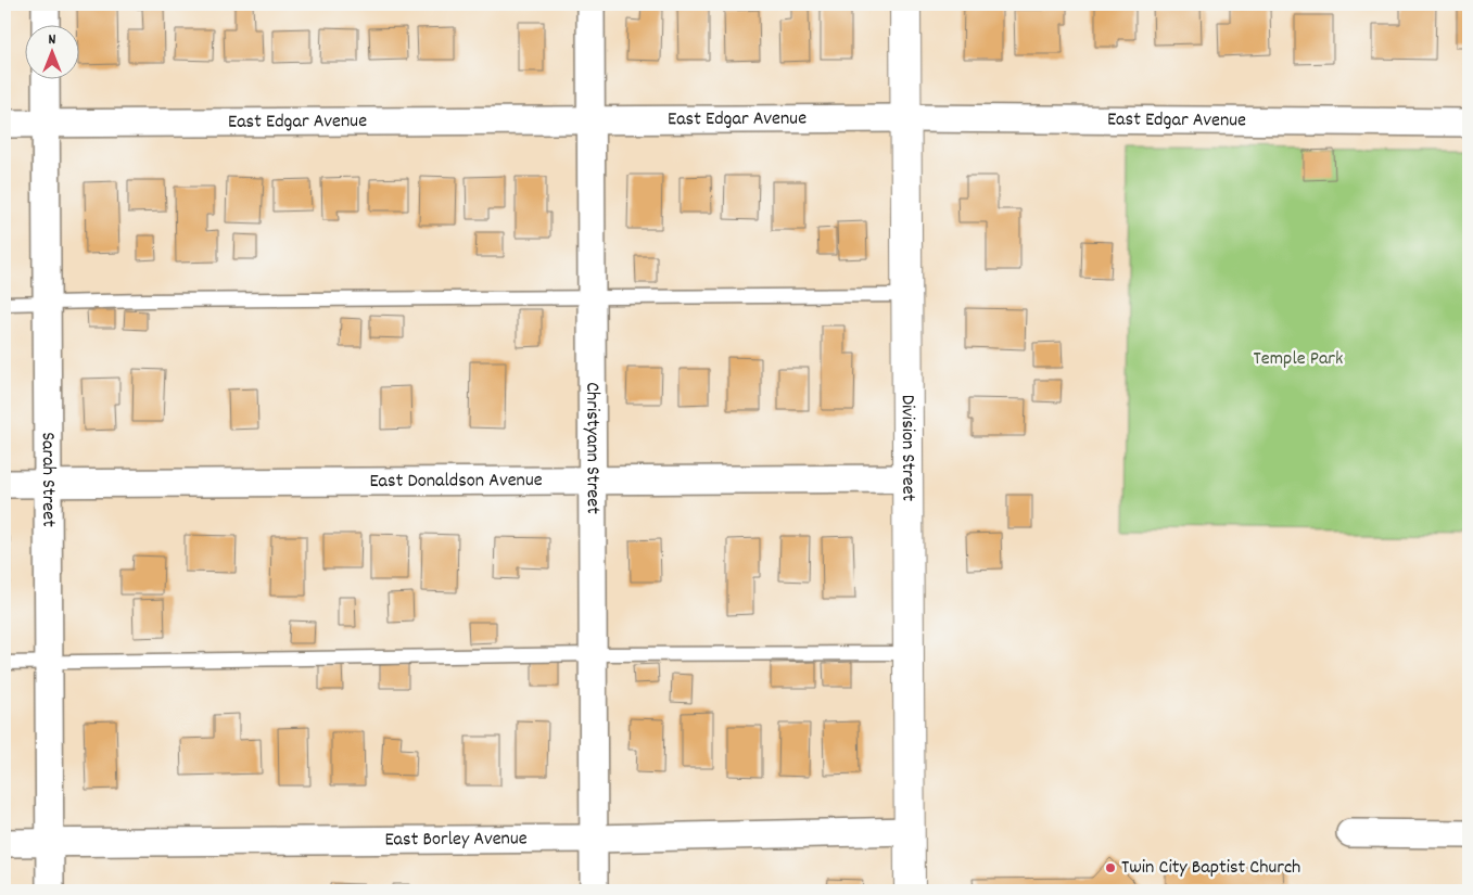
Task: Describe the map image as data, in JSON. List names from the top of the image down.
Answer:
{
  "streets": {
    "street": [
      "East Edgar Avenue",
      "Christyann Street",
      "Division Street",
      "Sarah Street",
      "East Donaldson Avenue",
      "East Borley Avenue"
    ]
  },
  "crossings": [
    ["East Edgar Avenue", "Christyann Street"],
    ["East Edgar Avenue", "Division Street"],
    ["East Edgar Avenue", "Sarah Street"],
    ["Christyann Street", "East Donaldson Avenue"],
    ["Christyann Street", "East Borley Avenue"],
    ["Division Street", "East Donaldson Avenue"],
    ["Division Street", "East Borley Avenue"],
    ["Sarah Street", "East Donaldson Avenue"],
    ["Sarah Street", "East Borley Avenue"]
  ],
  "parks": ["Temple Park"],
  "places": ["Twin City Baptist Church"],
  "north": "top"
}
